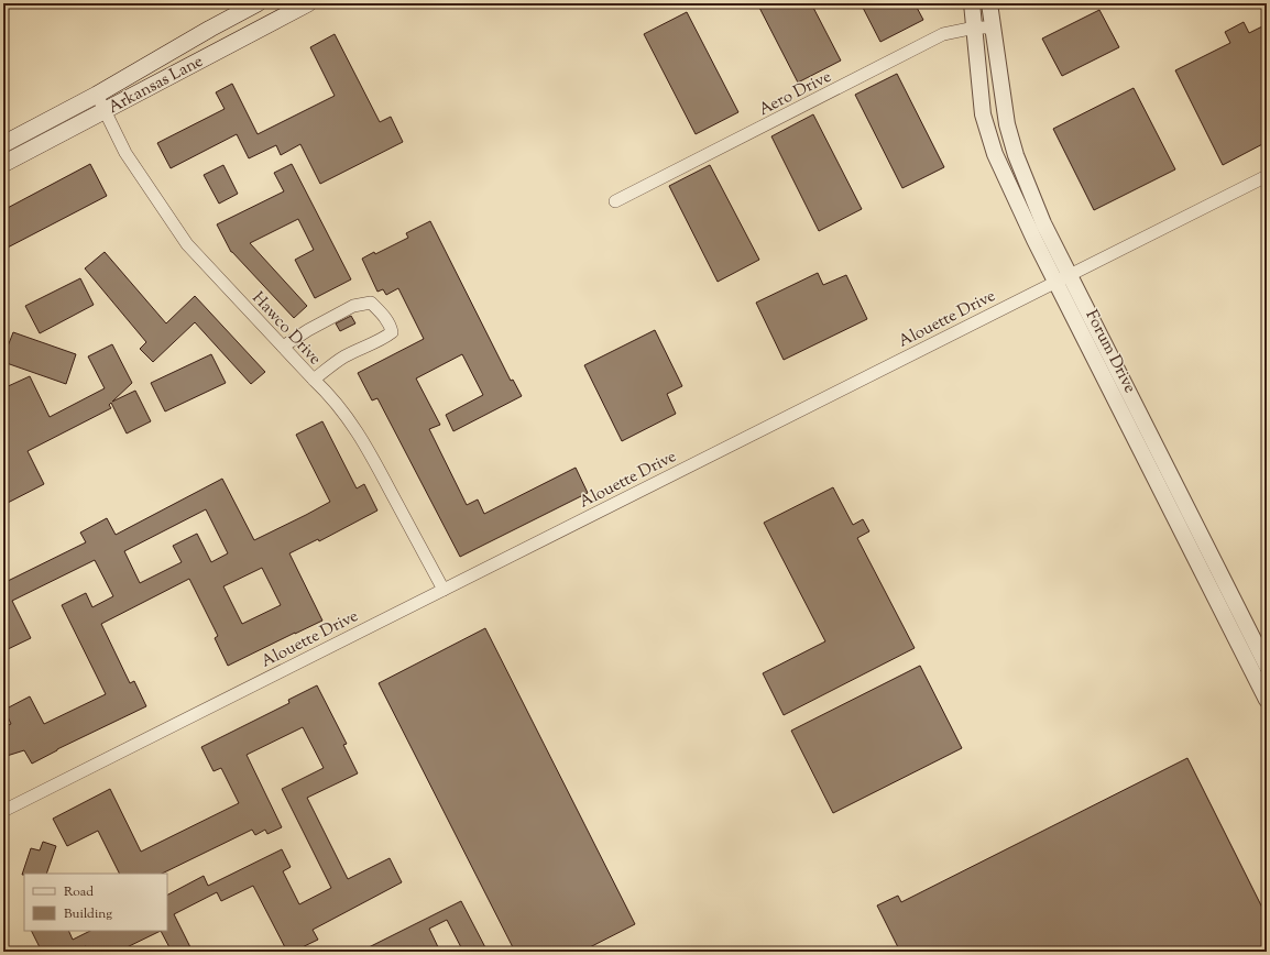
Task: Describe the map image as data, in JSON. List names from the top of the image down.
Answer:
{
  "streets": {
    "main road": ["Arkansas Lane"],
    "street": [
      "Aero Drive",
      "Alouette Drive",
      "Hawco Drive",
      "Forum Drive"
    ]
  },
  "crossings": [
    ["Arkansas Lane", "Hawco Drive"],
    ["Aero Drive", "Forum Drive"],
    ["Alouette Drive", "Hawco Drive"],
    ["Alouette Drive", "Forum Drive"]
  ],
  "legend": ["Road", "Building"]
}
